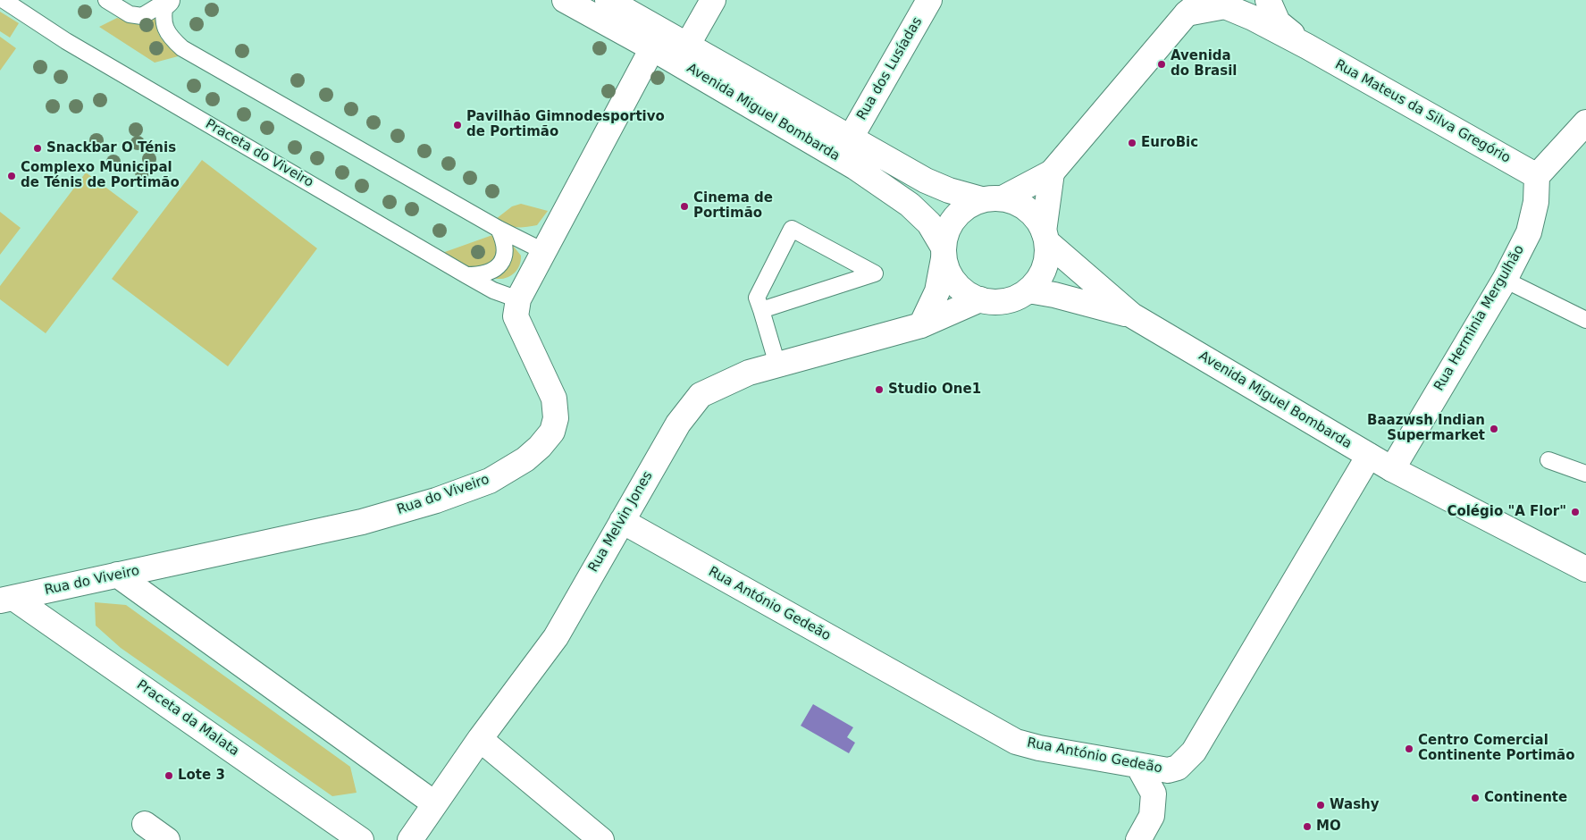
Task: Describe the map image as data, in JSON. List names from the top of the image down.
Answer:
{
  "streets": {
    "street": [
      "Rua dos Lusíadas",
      "Rua Mateus da Silva Gregório",
      "Avenida Miguel Bombarda",
      "Rua Herminia Mergulhão",
      "Rua do Viveiro",
      "Rua Melvin Jones",
      "Rua António Gedeão",
      "Praceta da Malata"
    ],
    "lane": ["Praceta do Viveiro"]
  },
  "crossings": [
    ["Rua dos Lusíadas", "Avenida Miguel Bombarda"],
    ["Rua Mateus da Silva Gregório", "Rua Herminia Mergulhão"],
    ["Avenida Miguel Bombarda", "Rua Herminia Mergulhão"],
    ["Avenida Miguel Bombarda", "Rua do Viveiro"],
    ["Avenida Miguel Bombarda", "Rua Melvin Jones"],
    ["Avenida Miguel Bombarda", "Rua António Gedeão"],
    ["Praceta do Viveiro", "Rua do Viveiro"],
    ["Rua do Viveiro", "Praceta da Malata"],
    ["Rua Melvin Jones", "Rua António Gedeão"]
  ],
  "places": [
    "Avenida do Brasil",
    "Pavilhão Gimnodesportivo de Portimão",
    "EuroBic",
    "Snackbar O Ténis",
    "Complexo Municipal de Ténis de Portimão",
    "Cinema de Portimão",
    "Studio One1",
    "Baazwsh Indian Supermarket",
    "Colégio \"A Flor\"",
    "Centro Comercial Continente Portimão",
    "Lote 3",
    "Continente",
    "Washy",
    "MO"
  ]
}
